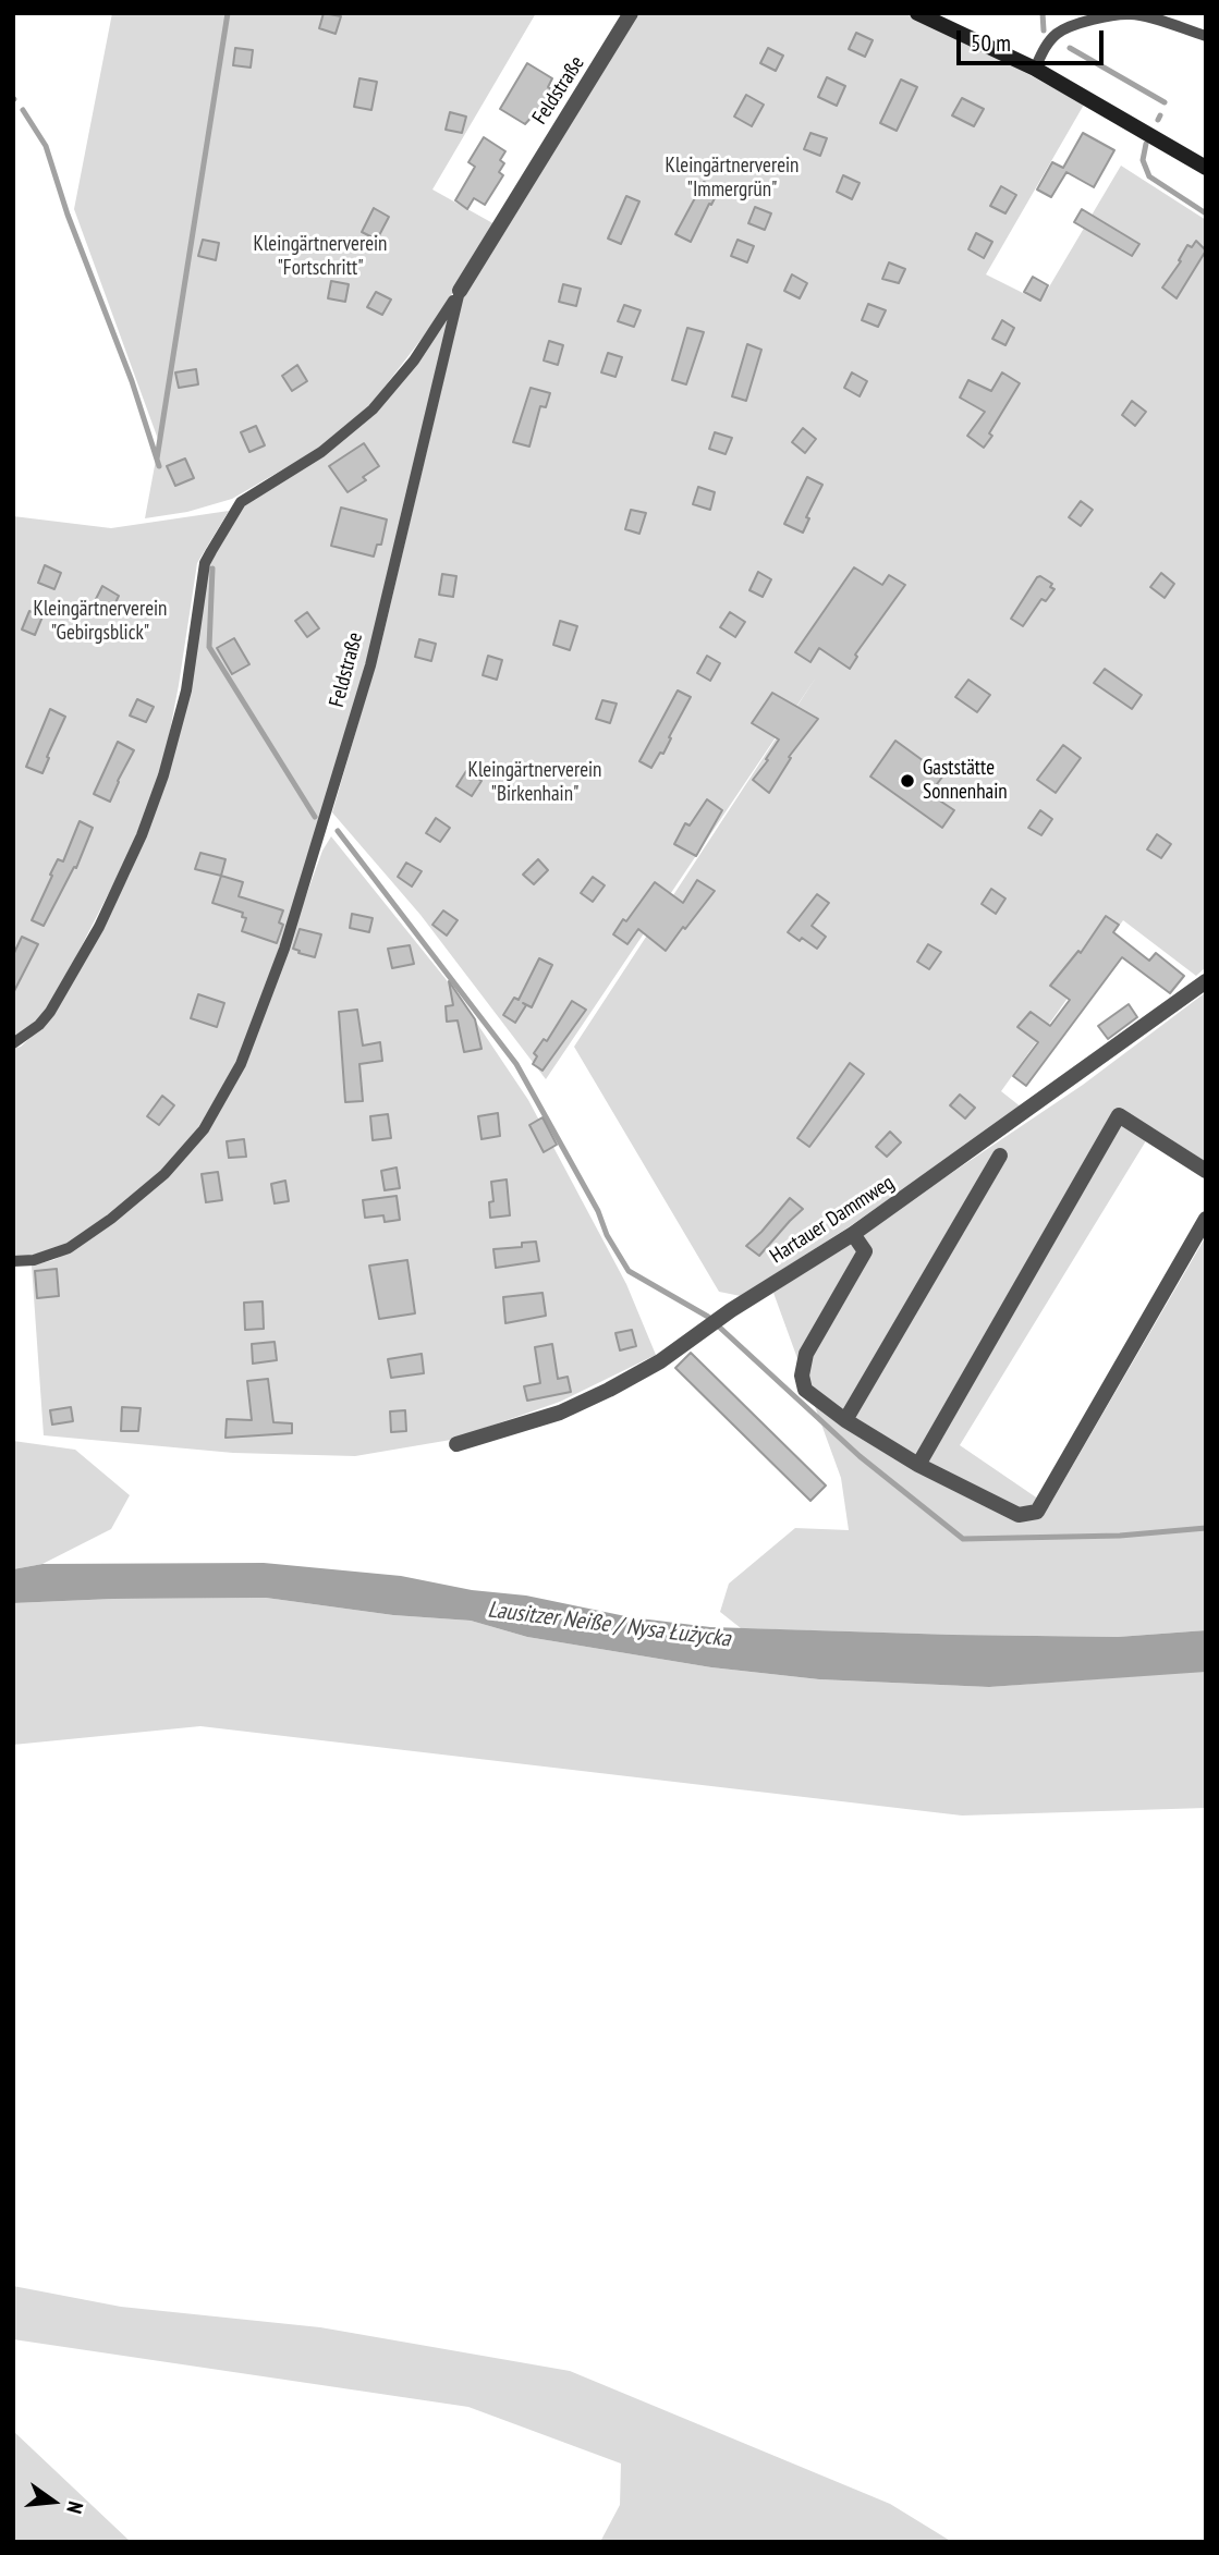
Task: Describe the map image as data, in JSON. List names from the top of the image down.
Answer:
{
  "streets": {
    "street": ["Feldstraße", "Hartauer Dammweg"]
  },
  "water": ["Lausitzer Neiße / Nysa Łużycka"],
  "parks": [
    "Kleingärtnerverein \"Immergrün\"",
    "Kleingärtnerverein \"Fortschritt\"",
    "Kleingärtnerverein \"Gebirgsblick\"",
    "Kleingärtnerverein \"Birkenhain\""
  ],
  "places": ["Gaststätte Sonnenhain"],
  "scale_bar": "50 m",
  "north": "right"
}
